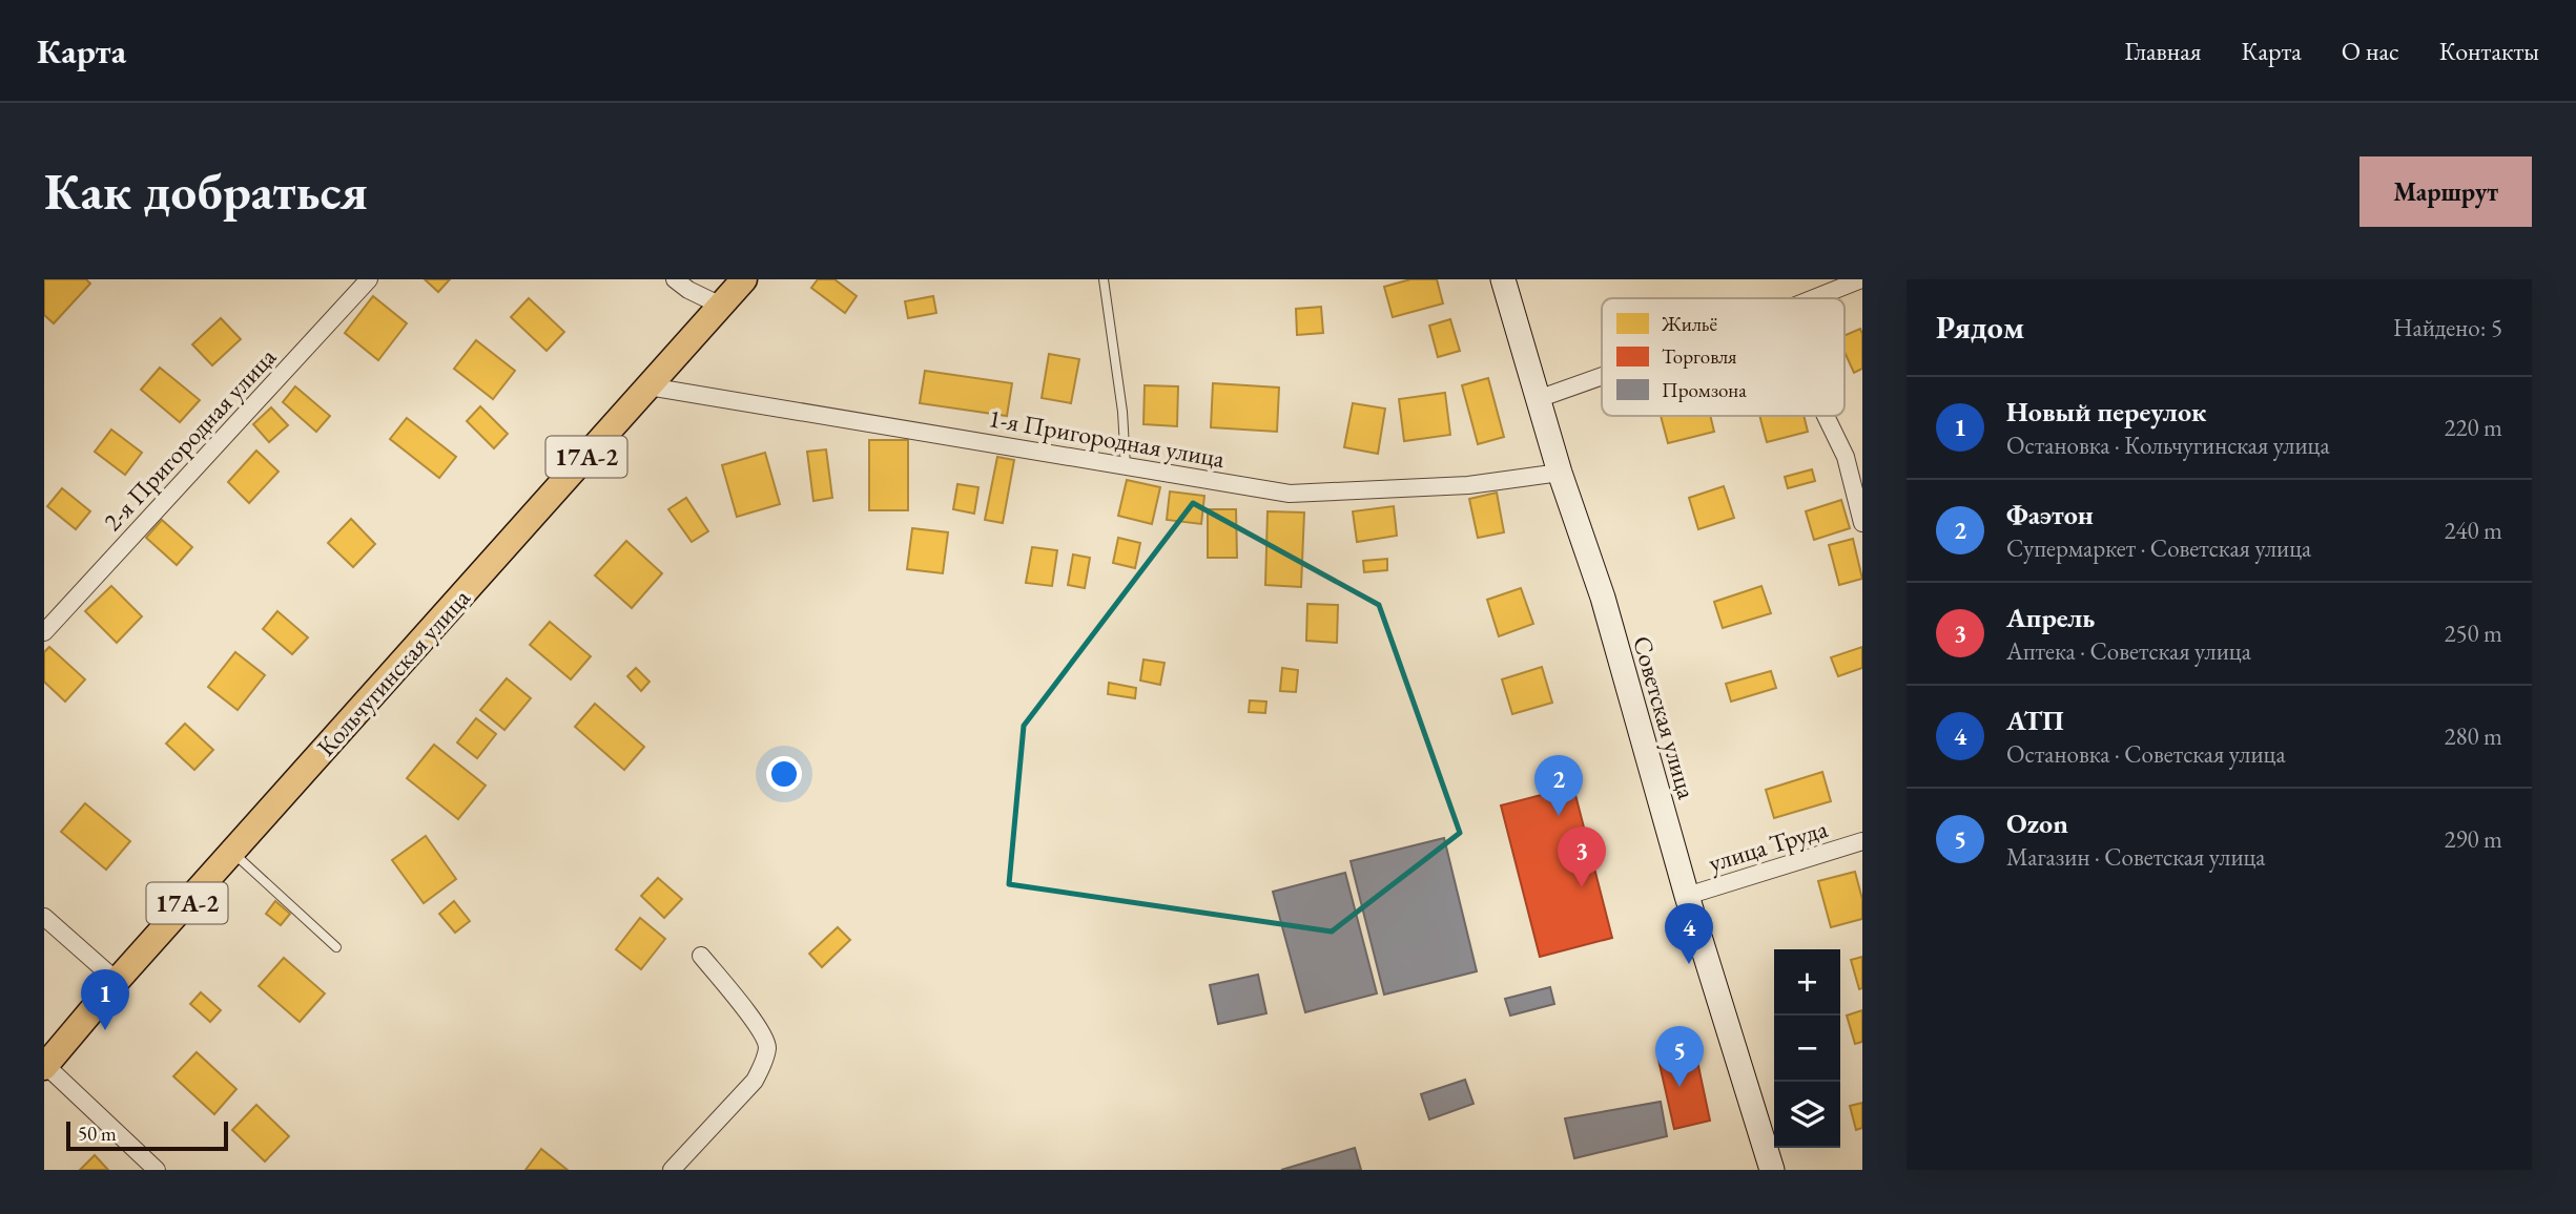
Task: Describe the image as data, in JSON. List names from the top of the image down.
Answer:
{
  "streets": {
    "main road": ["17А-2", "Кольчугинская улица"],
    "street": [
      "1-я Пригородная улица",
      "2-я Пригородная улица",
      "Советская улица",
      "улица Труда"
    ]
  },
  "crossings": [
    ["1-я Пригородная улица", "Кольчугинская улица"],
    ["1-я Пригородная улица", "Советская улица"],
    ["Советская улица", "улица Труда"]
  ],
  "legend": ["Жильё", "Торговля", "Промзона"],
  "scale_bar": "50 m",
  "page": {
    "header": "Карта",
    "nav": [
      "Главная",
      "Карта",
      "О нас",
      "Контакты"
    ],
    "buttons": "Маршрут",
    "title": "Как добраться",
    "heading": ["Рядом", "Найдено: 5"],
    "list": [
      {
        "mark": "1",
        "name": "Новый переулок",
        "note": "Остановка · Кольчугинская улица",
        "value": "220 m"
      },
      {
        "mark": "2",
        "name": "Фаэтон",
        "note": "Супермаркет · Советская улица",
        "value": "240 m"
      },
      {
        "mark": "3",
        "name": "Апрель",
        "note": "Аптека · Советская улица",
        "value": "250 m"
      },
      {
        "mark": "4",
        "name": "АТП",
        "note": "Остановка · Советская улица",
        "value": "280 m"
      },
      {
        "mark": "5",
        "name": "Ozon",
        "note": "Магазин · Советская улица",
        "value": "290 m"
      }
    ],
    "pins": [
      "2",
      "3",
      "4",
      "1",
      "5"
    ],
    "map_buttons": ["+", "−"],
    "scale": "50 m"
  }
}
